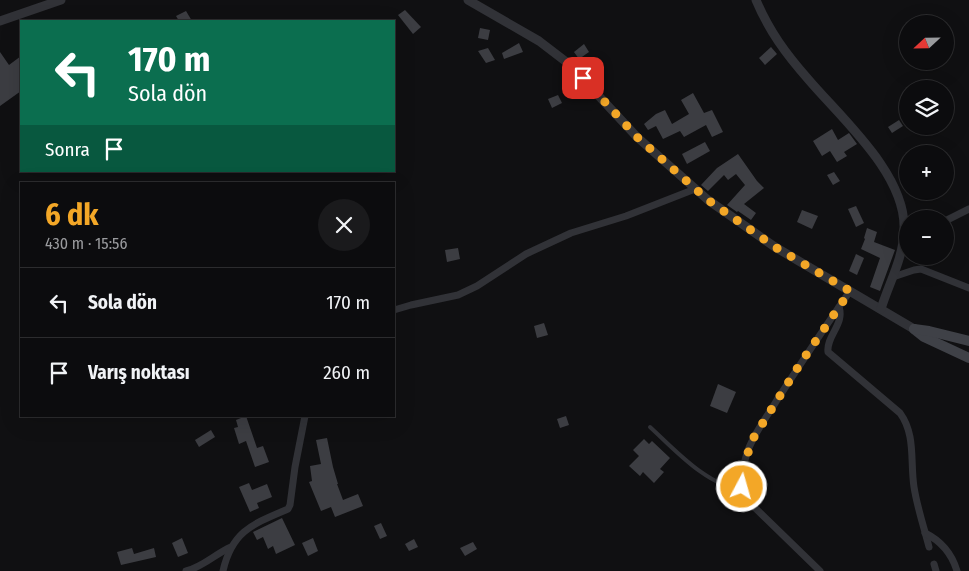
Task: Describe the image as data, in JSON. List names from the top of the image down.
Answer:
{
  "north": "left",
  "page": {
    "map_buttons": ["+", "−"],
    "turn": ["170 m", "Sola dön"],
    "then": "Sonra",
    "heading": ["6 dk", "430 m · 15:56"],
    "list": [
      {
        "name": "Sola dön",
        "value": "170 m"
      },
      {
        "name": "Varış noktası",
        "value": "260 m"
      }
    ]
  }
}
